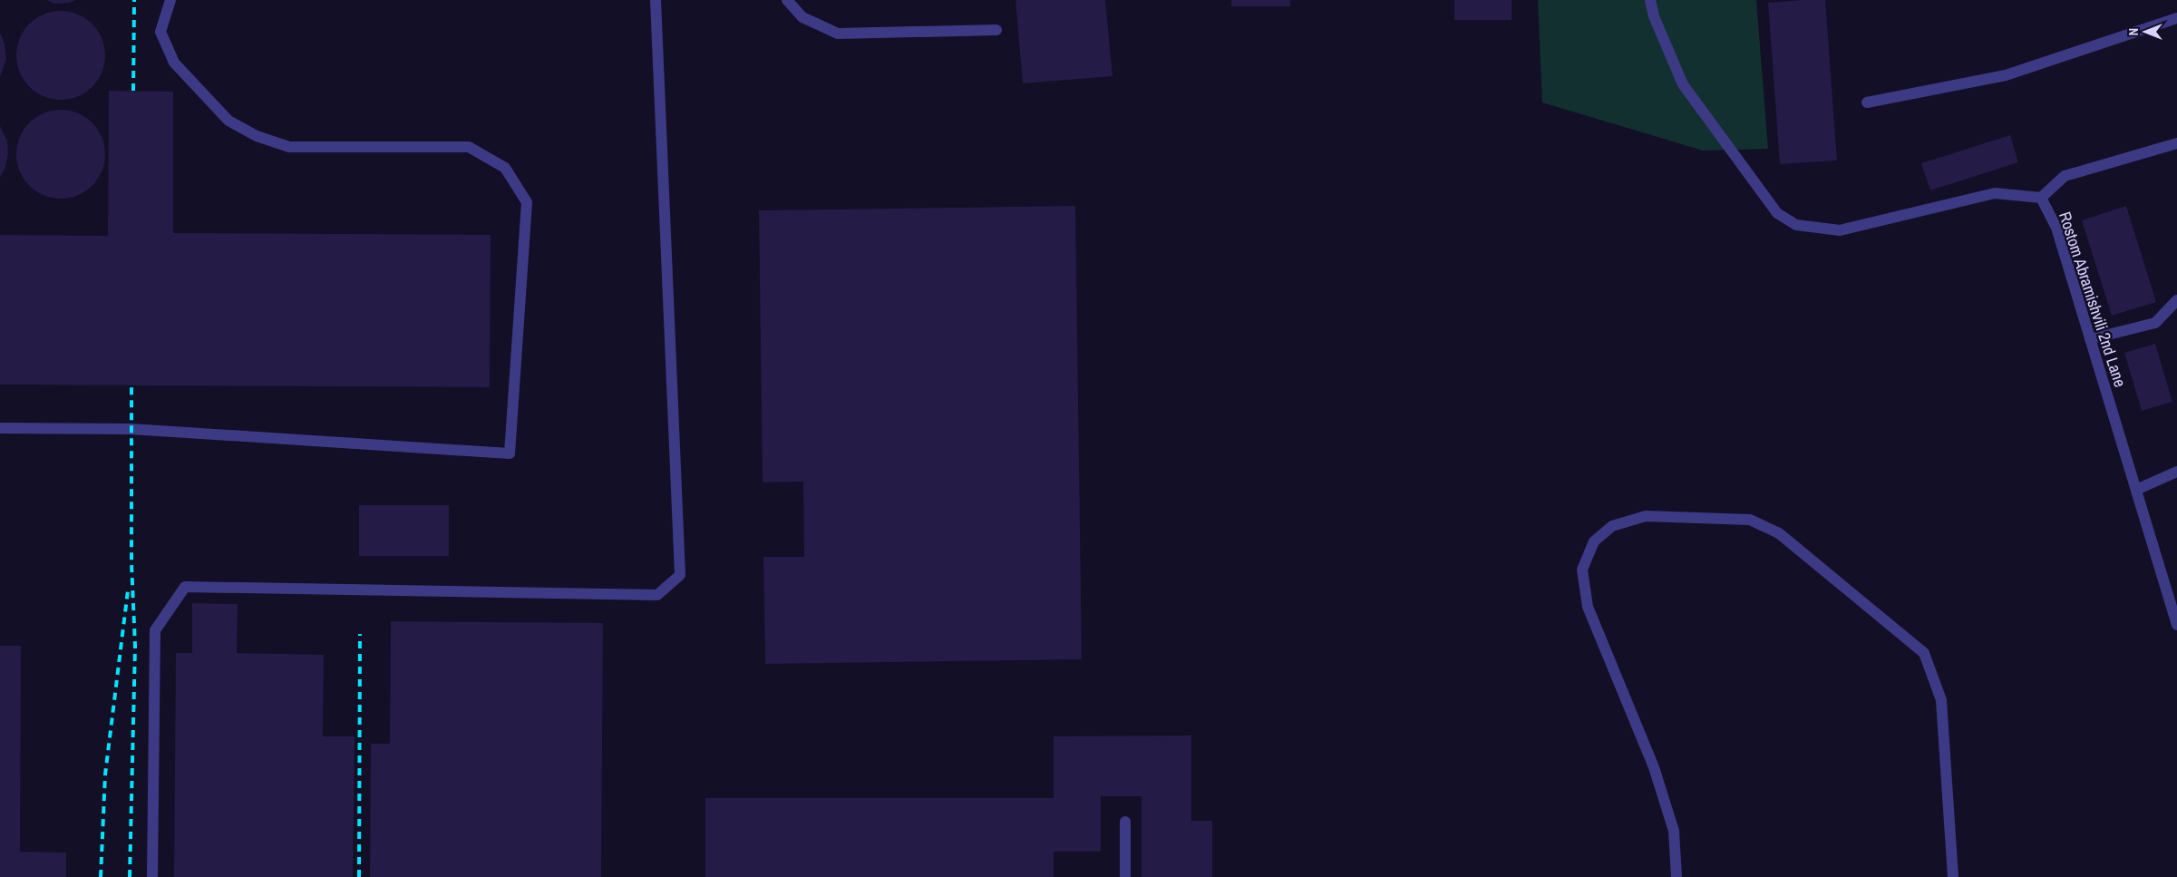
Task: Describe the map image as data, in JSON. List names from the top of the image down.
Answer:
{
  "streets": {
    "street": ["Rostom Abramishvili 2nd Lane"]
  },
  "north": "left"
}
